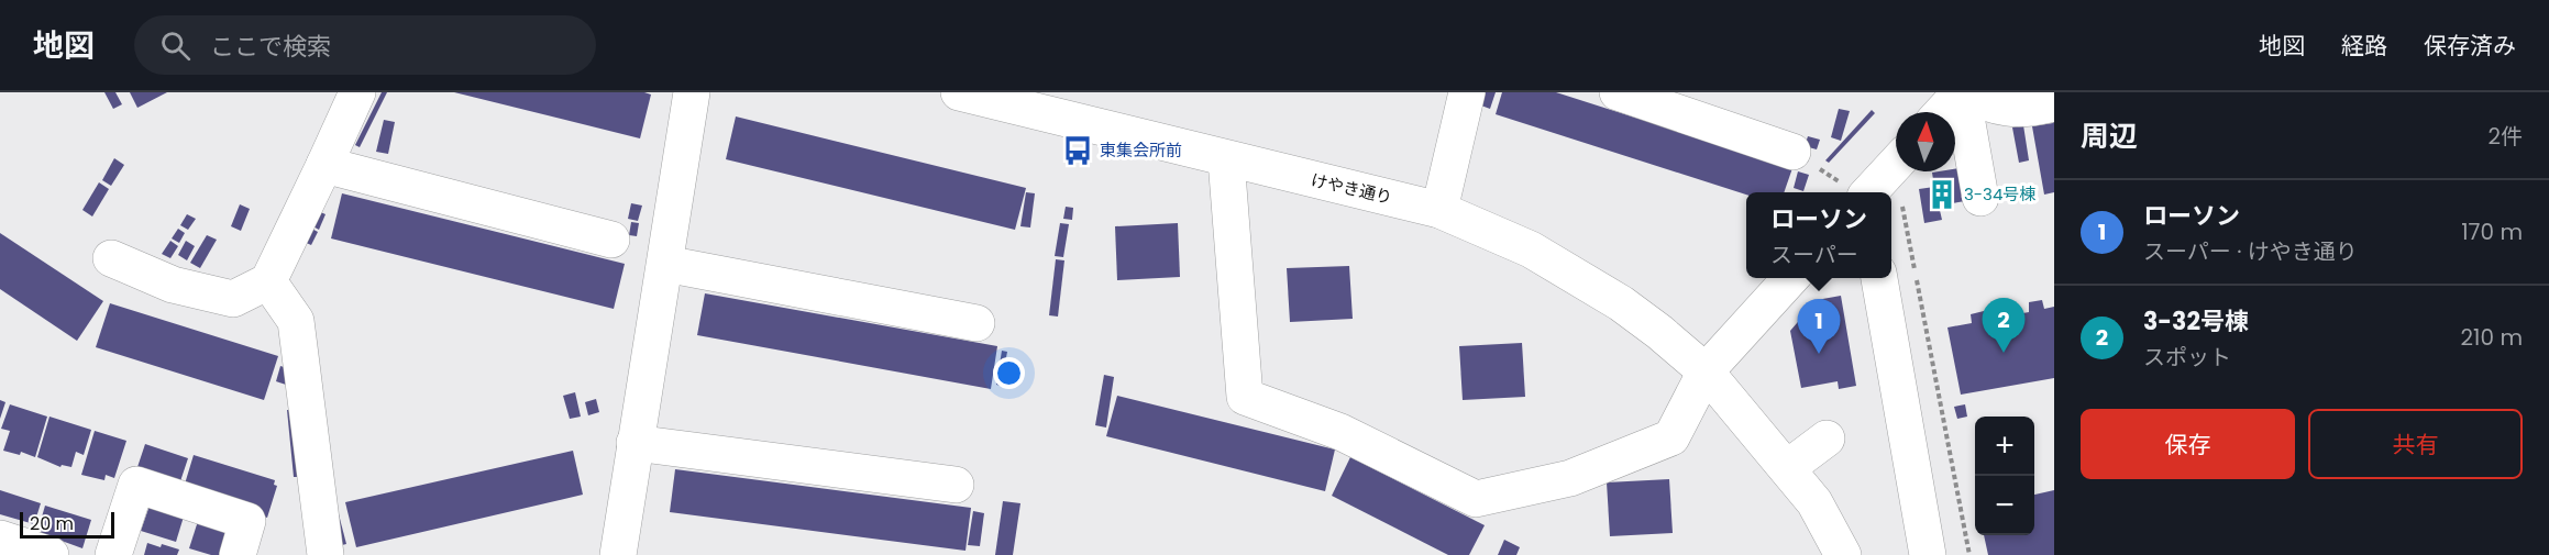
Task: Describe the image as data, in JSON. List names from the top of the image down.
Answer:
{
  "streets": {
    "street": ["けやき通り"]
  },
  "places": {
    "bus stop": ["東集会所前"],
    "building": ["3-34号棟"]
  },
  "scale_bar": "20 m",
  "north": "top",
  "page": {
    "header": "地図",
    "search": "ここで検索",
    "nav": ["地図", "経路", "保存済み"],
    "heading": ["周辺", "2件"],
    "list": [
      {
        "mark": "1",
        "name": "ローソン",
        "note": "スーパー · けやき通り",
        "value": "170 m"
      },
      {
        "mark": "2",
        "name": "3-32号棟",
        "note": "スポット",
        "value": "210 m"
      }
    ],
    "popup": ["ローソン", "スーパー"],
    "pins": ["2", "1"],
    "buttons": ["保存", "共有"],
    "map_buttons": ["+", "−"],
    "scale": "20 m"
  }
}
